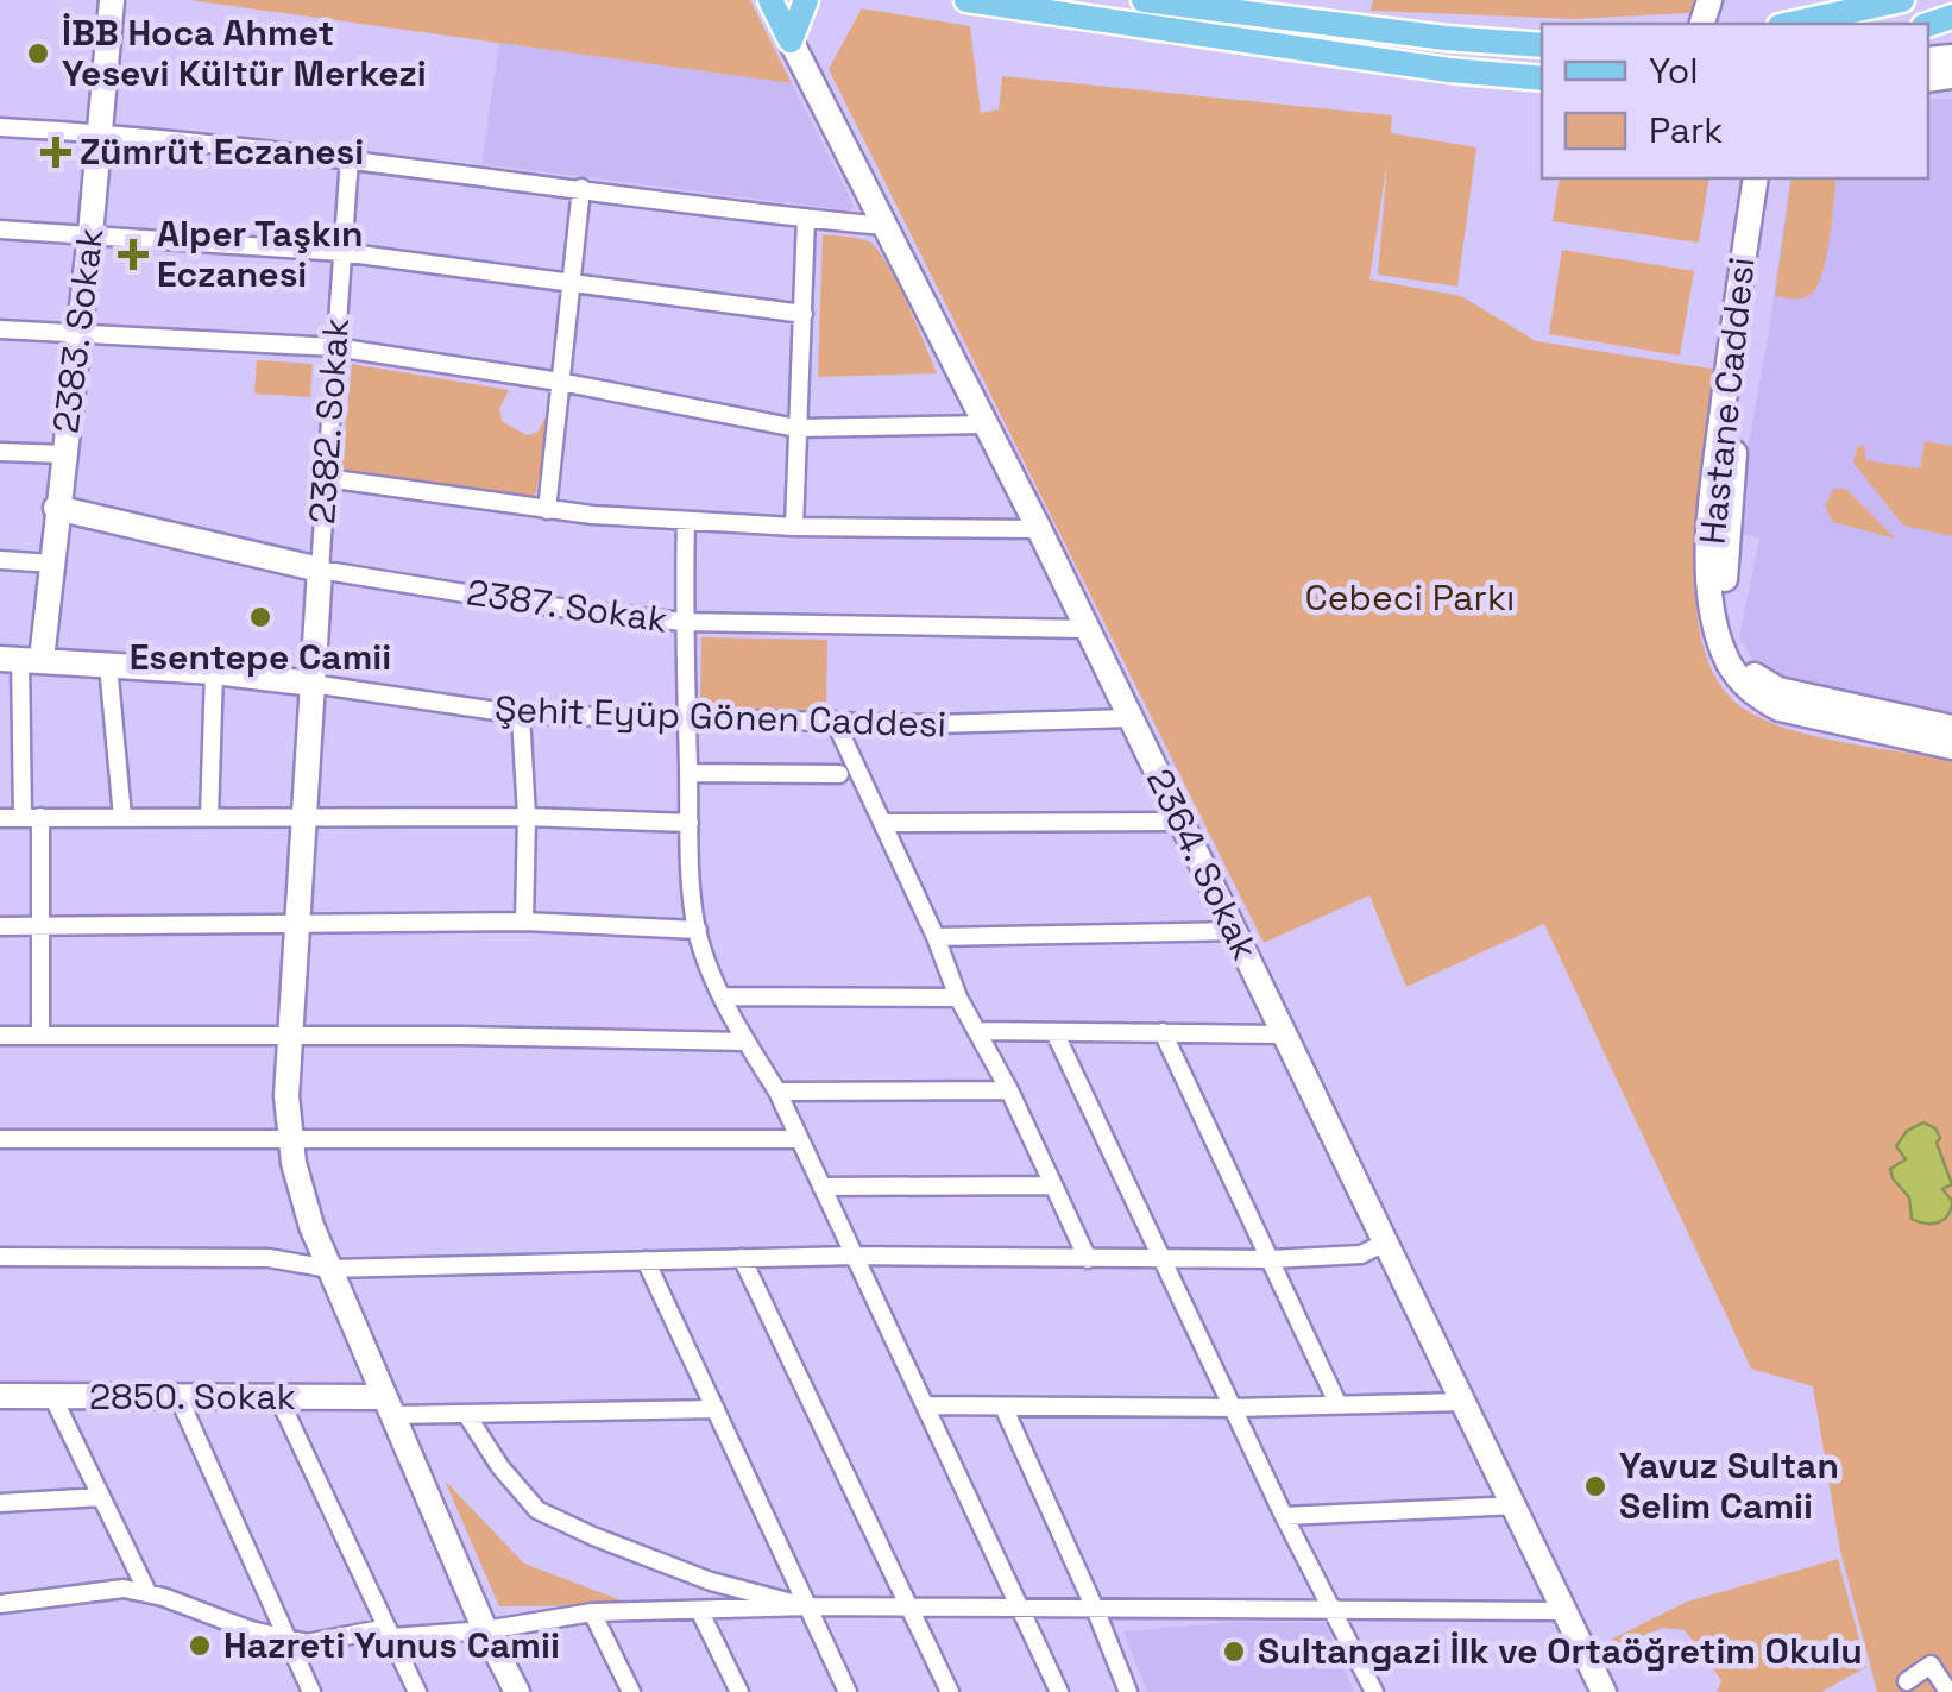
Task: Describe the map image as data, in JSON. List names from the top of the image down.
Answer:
{
  "streets": {
    "main road": [
      "2383. Sokak",
      "Hastane Caddesi",
      "2382. Sokak",
      "2387. Sokak",
      "2364. Sokak",
      "2850. Sokak"
    ],
    "street": ["Şehit Eyüp Gönen Caddesi"]
  },
  "crossings": [
    ["2383. Sokak", "2387. Sokak"],
    ["2382. Sokak", "2387. Sokak"],
    ["2382. Sokak", "Şehit Eyüp Gönen Caddesi"],
    ["2382. Sokak", "2850. Sokak"],
    ["2387. Sokak", "2364. Sokak"],
    ["Şehit Eyüp Gönen Caddesi", "2364. Sokak"]
  ],
  "parks": ["Cebeci Parkı"],
  "places": {
    "other": [
      "İBB Hoca Ahmet Yesevi Kültür Merkezi",
      "Esentepe Camii",
      "Yavuz Sultan Selim Camii",
      "Hazreti Yunus Camii",
      "Sultangazi İlk ve Ortaöğretim Okulu"
    ],
    "health": ["Zümrüt Eczanesi", "Alper Taşkın Eczanesi"]
  },
  "legend": ["Yol", "Park"]
}
